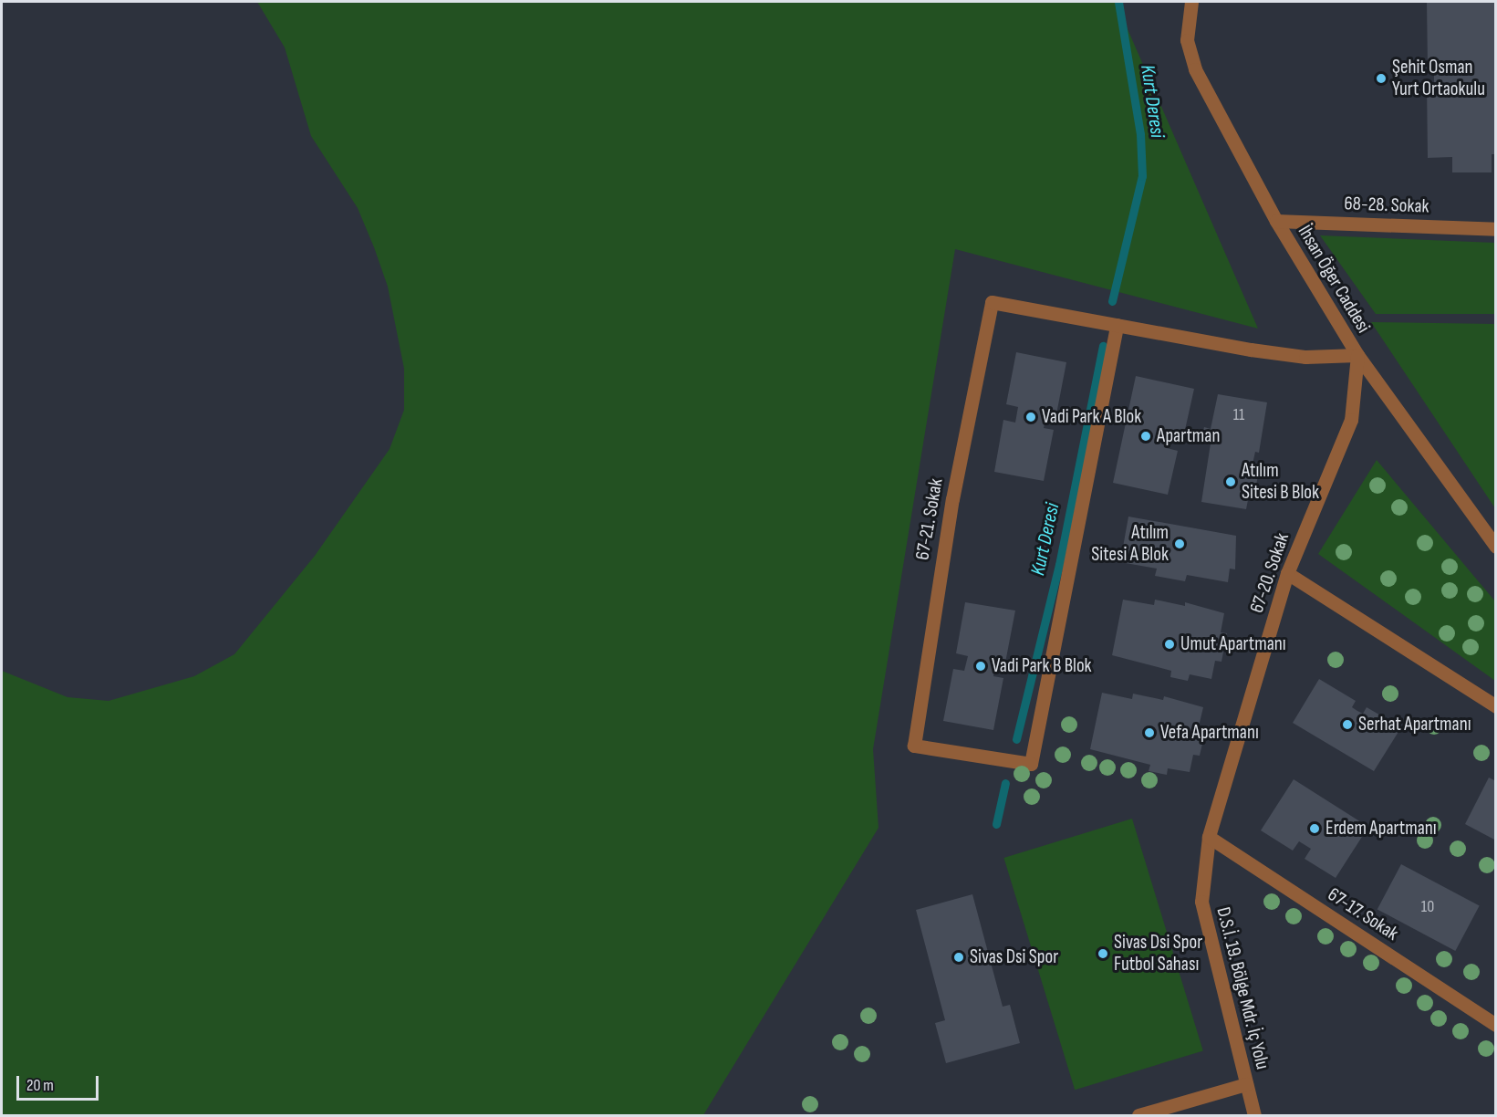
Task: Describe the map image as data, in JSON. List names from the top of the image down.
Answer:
{
  "streets": {
    "street": [
      "68-28. Sokak",
      "İhsan Öğer Caddesi",
      "67-21. Sokak",
      "67-20. Sokak",
      "67-17. Sokak",
      "D.S.İ. 19. Bölge Mdr. İç Yolu"
    ]
  },
  "crossings": [
    ["68-28. Sokak", "İhsan Öğer Caddesi"],
    ["İhsan Öğer Caddesi", "67-20. Sokak"],
    ["67-20. Sokak", "67-17. Sokak"],
    ["67-20. Sokak", "D.S.İ. 19. Bölge Mdr. İç Yolu"],
    ["67-17. Sokak", "D.S.İ. 19. Bölge Mdr. İç Yolu"]
  ],
  "water": ["Kurt Deresi"],
  "places": [
    "Şehit Osman Yurt Ortaokulu",
    "Vadi Park A Blok",
    "Apartman",
    "Atılım Sitesi B Blok",
    "Atılım Sitesi A Blok",
    "Umut Apartmanı",
    "Vadi Park B Blok",
    "Serhat Apartmanı",
    "Vefa Apartmanı",
    "Erdem Apartmanı",
    "Sivas Dsi Spor Futbol Sahası",
    "Sivas Dsi Spor"
  ],
  "house_numbers": ["11", "10"],
  "scale_bar": "20 m"
}
